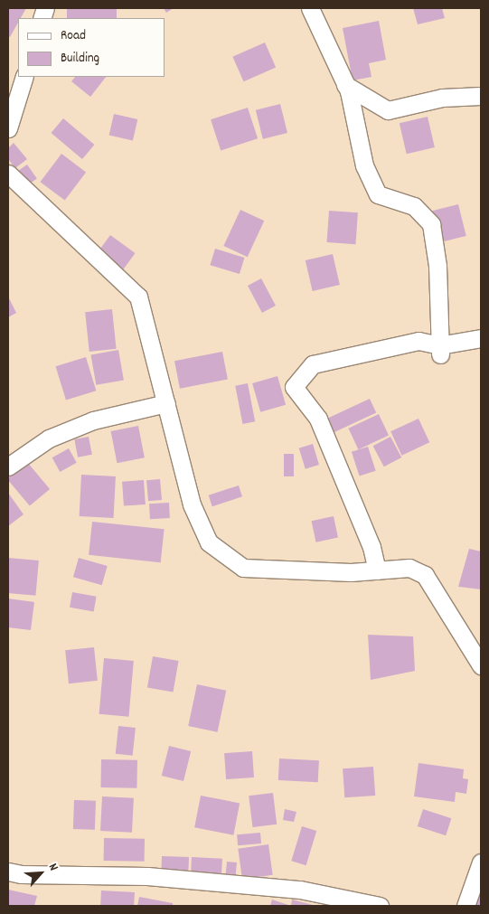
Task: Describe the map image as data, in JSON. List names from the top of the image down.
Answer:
{
  "legend": ["Road", "Building"],
  "north": "top right"
}
